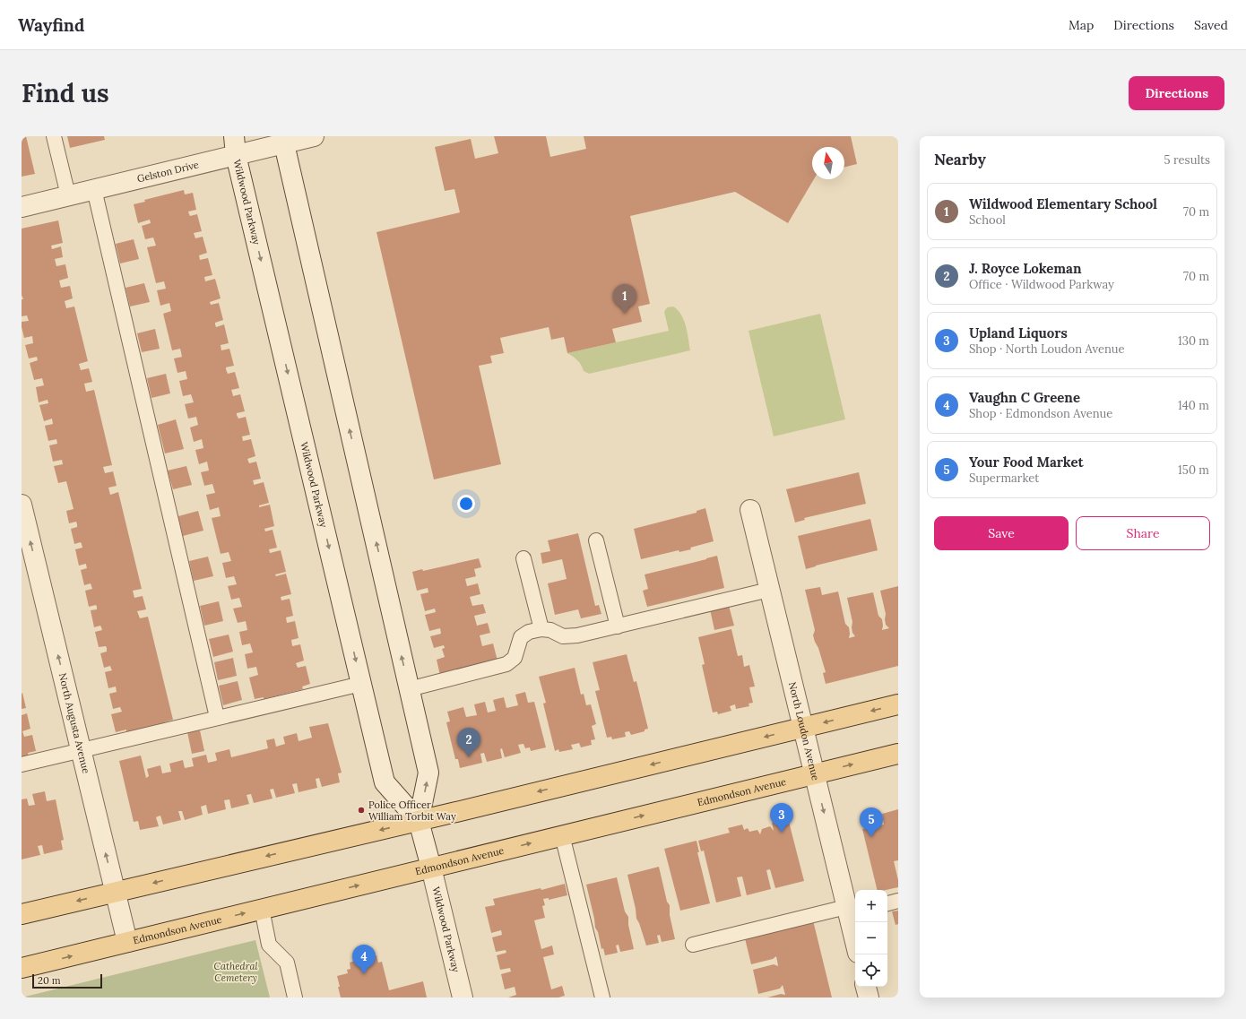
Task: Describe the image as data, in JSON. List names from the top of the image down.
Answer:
{
  "streets": {
    "main road": ["Edmondson Avenue"],
    "street": [
      "Gelston Drive",
      "Wildwood Parkway",
      "North Augusta Avenue",
      "North Loudon Avenue"
    ]
  },
  "crossings": [
    ["Gelston Drive", "Wildwood Parkway"],
    ["Wildwood Parkway", "Edmondson Avenue"],
    ["North Augusta Avenue", "Edmondson Avenue"],
    ["North Loudon Avenue", "Edmondson Avenue"]
  ],
  "one_way": ["North Augusta Avenue"],
  "parks": ["Cathedral Cemetery"],
  "places": ["Police Officer William Torbit Way"],
  "scale_bar": "20 m",
  "north": "top",
  "page": {
    "header": "Wayfind",
    "nav": ["Map", "Directions", "Saved"],
    "buttons": [
      "Directions",
      ["Save", "Share"]
    ],
    "title": "Find us",
    "heading": ["Nearby", "5 results"],
    "list": [
      {
        "mark": "1",
        "name": "Wildwood Elementary School",
        "note": "School",
        "value": "70 m"
      },
      {
        "mark": "2",
        "name": "J. Royce Lokeman",
        "note": "Office · Wildwood Parkway",
        "value": "70 m"
      },
      {
        "mark": "3",
        "name": "Upland Liquors",
        "note": "Shop · North Loudon Avenue",
        "value": "130 m"
      },
      {
        "mark": "4",
        "name": "Vaughn C Greene",
        "note": "Shop · Edmondson Avenue",
        "value": "140 m"
      },
      {
        "mark": "5",
        "name": "Your Food Market",
        "note": "Supermarket",
        "value": "150 m"
      }
    ],
    "pins": [
      "1",
      "2",
      "3",
      "5",
      "4"
    ],
    "map_buttons": ["+", "−"],
    "scale": "20 m"
  }
}
